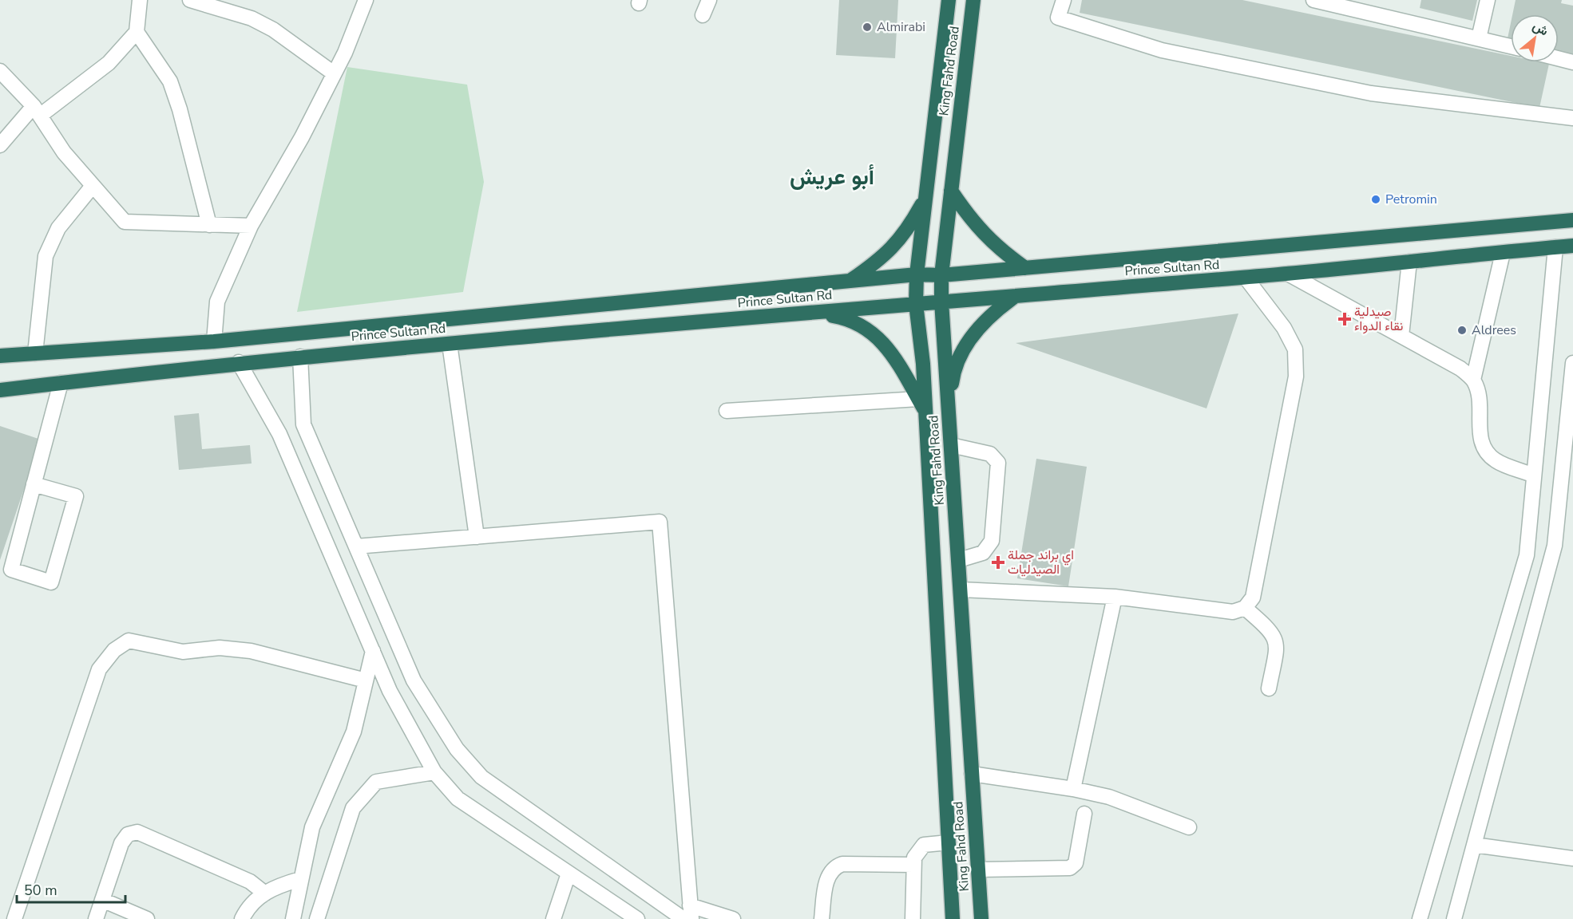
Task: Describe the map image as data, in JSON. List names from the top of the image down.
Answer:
{
  "streets": {
    "highway": ["King Fahd Road", "Prince Sultan Rd"]
  },
  "crossings": [
    ["King Fahd Road", "Prince Sultan Rd"]
  ],
  "districts": ["أبو عريش"],
  "places": {
    "other": ["Almirabi", "Petromin", "Aldrees"],
    "health": ["صيدلية نقاء الدواء", "اي براند جملة الصيدليات"]
  },
  "scale_bar": "50 m",
  "north": "top right"
}
